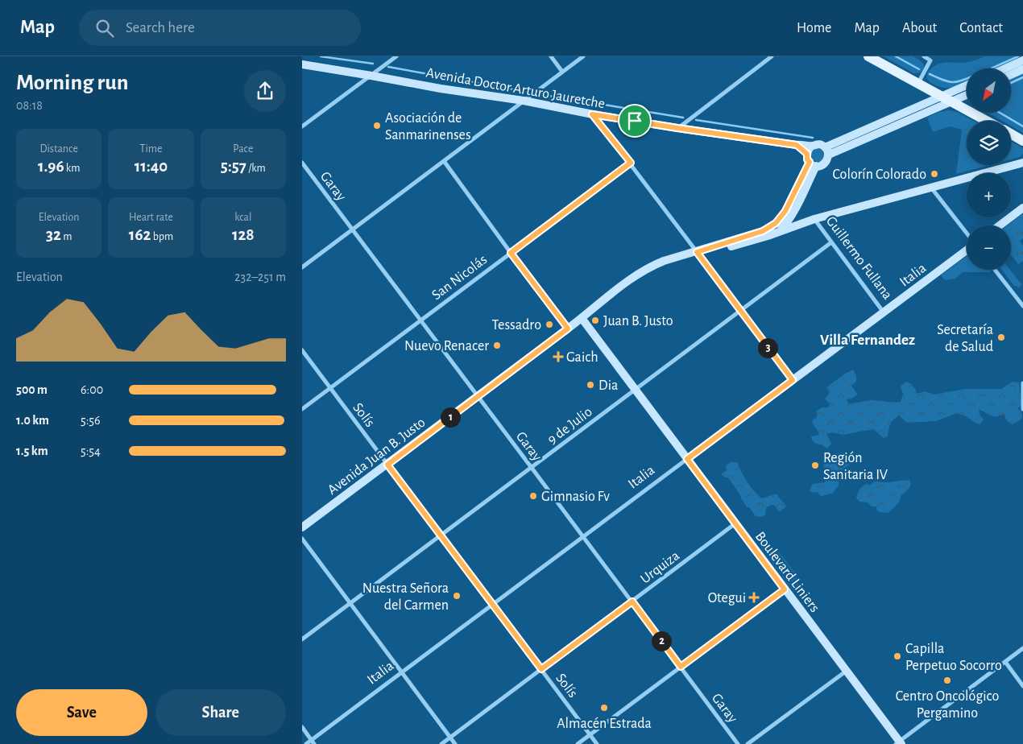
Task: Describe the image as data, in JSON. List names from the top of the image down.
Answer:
{
  "streets": {
    "main road": [
      "Avenida Doctor Arturo Jauretche",
      "Italia",
      "Avenida Juan B. Justo",
      "Boulevard Liniers"
    ],
    "street": [
      "Garay",
      "Guillermo Fullana",
      "San Nicolás",
      "Solís",
      "9 de Julio",
      "Urquiza"
    ]
  },
  "crossings": [
    ["Avenida Doctor Arturo Jauretche", "Avenida Juan B. Justo"],
    ["Garay", "Italia"],
    ["Garay", "San Nicolás"],
    ["Garay", "9 de Julio"],
    ["Garay", "Avenida Juan B. Justo"],
    ["Garay", "Urquiza"],
    ["Guillermo Fullana", "Italia"],
    ["Guillermo Fullana", "9 de Julio"],
    ["Guillermo Fullana", "Avenida Juan B. Justo"],
    ["Italia", "Solís"],
    ["Italia", "Boulevard Liniers"],
    ["San Nicolás", "Solís"],
    ["Solís", "9 de Julio"],
    ["Solís", "Avenida Juan B. Justo"],
    ["Solís", "Urquiza"],
    ["9 de Julio", "Boulevard Liniers"],
    ["Avenida Juan B. Justo", "Boulevard Liniers"],
    ["Urquiza", "Boulevard Liniers"]
  ],
  "districts": ["Villa Fernandez"],
  "places": {
    "other": [
      "Asociación de Sanmarinenses",
      "Colorín Colorado",
      "Juan B. Justo",
      "Tessadro",
      "Secretaría de Salud",
      "Nuevo Renacer",
      "Dia",
      "Región Sanitaria IV",
      "Gimnasio Fv",
      "Nuestra Señora del Carmen",
      "Capilla Perpetuo Socorro",
      "Centro Oncológico Pergamino",
      "Almacén Estrada"
    ],
    "health": ["Gaich", "Otegui"]
  },
  "north": "bottom left",
  "page": {
    "header": "Map",
    "search": "Search here",
    "nav": [
      "Home",
      "Map",
      "About",
      "Contact"
    ],
    "heading": ["Morning run", "08:18"],
    "map_buttons": ["+", "−"],
    "stats": [
      ["Distance", "1.96 km"],
      ["Time", "11:40"],
      ["Pace", "5:57 /km"],
      ["Elevation", "32 m"],
      ["Heart rate", "162 bpm"],
      ["kcal", "128"]
    ],
    "chart": ["Elevation", "232–251 m"],
    "pins": ["3", "1", "2"],
    "list": [
      {
        "name": "500 m",
        "note": "6:00"
      },
      {
        "name": "1.0 km",
        "note": "5:56"
      },
      {
        "name": "1.5 km",
        "note": "5:54"
      }
    ],
    "buttons": ["Save", "Share"]
  }
}
